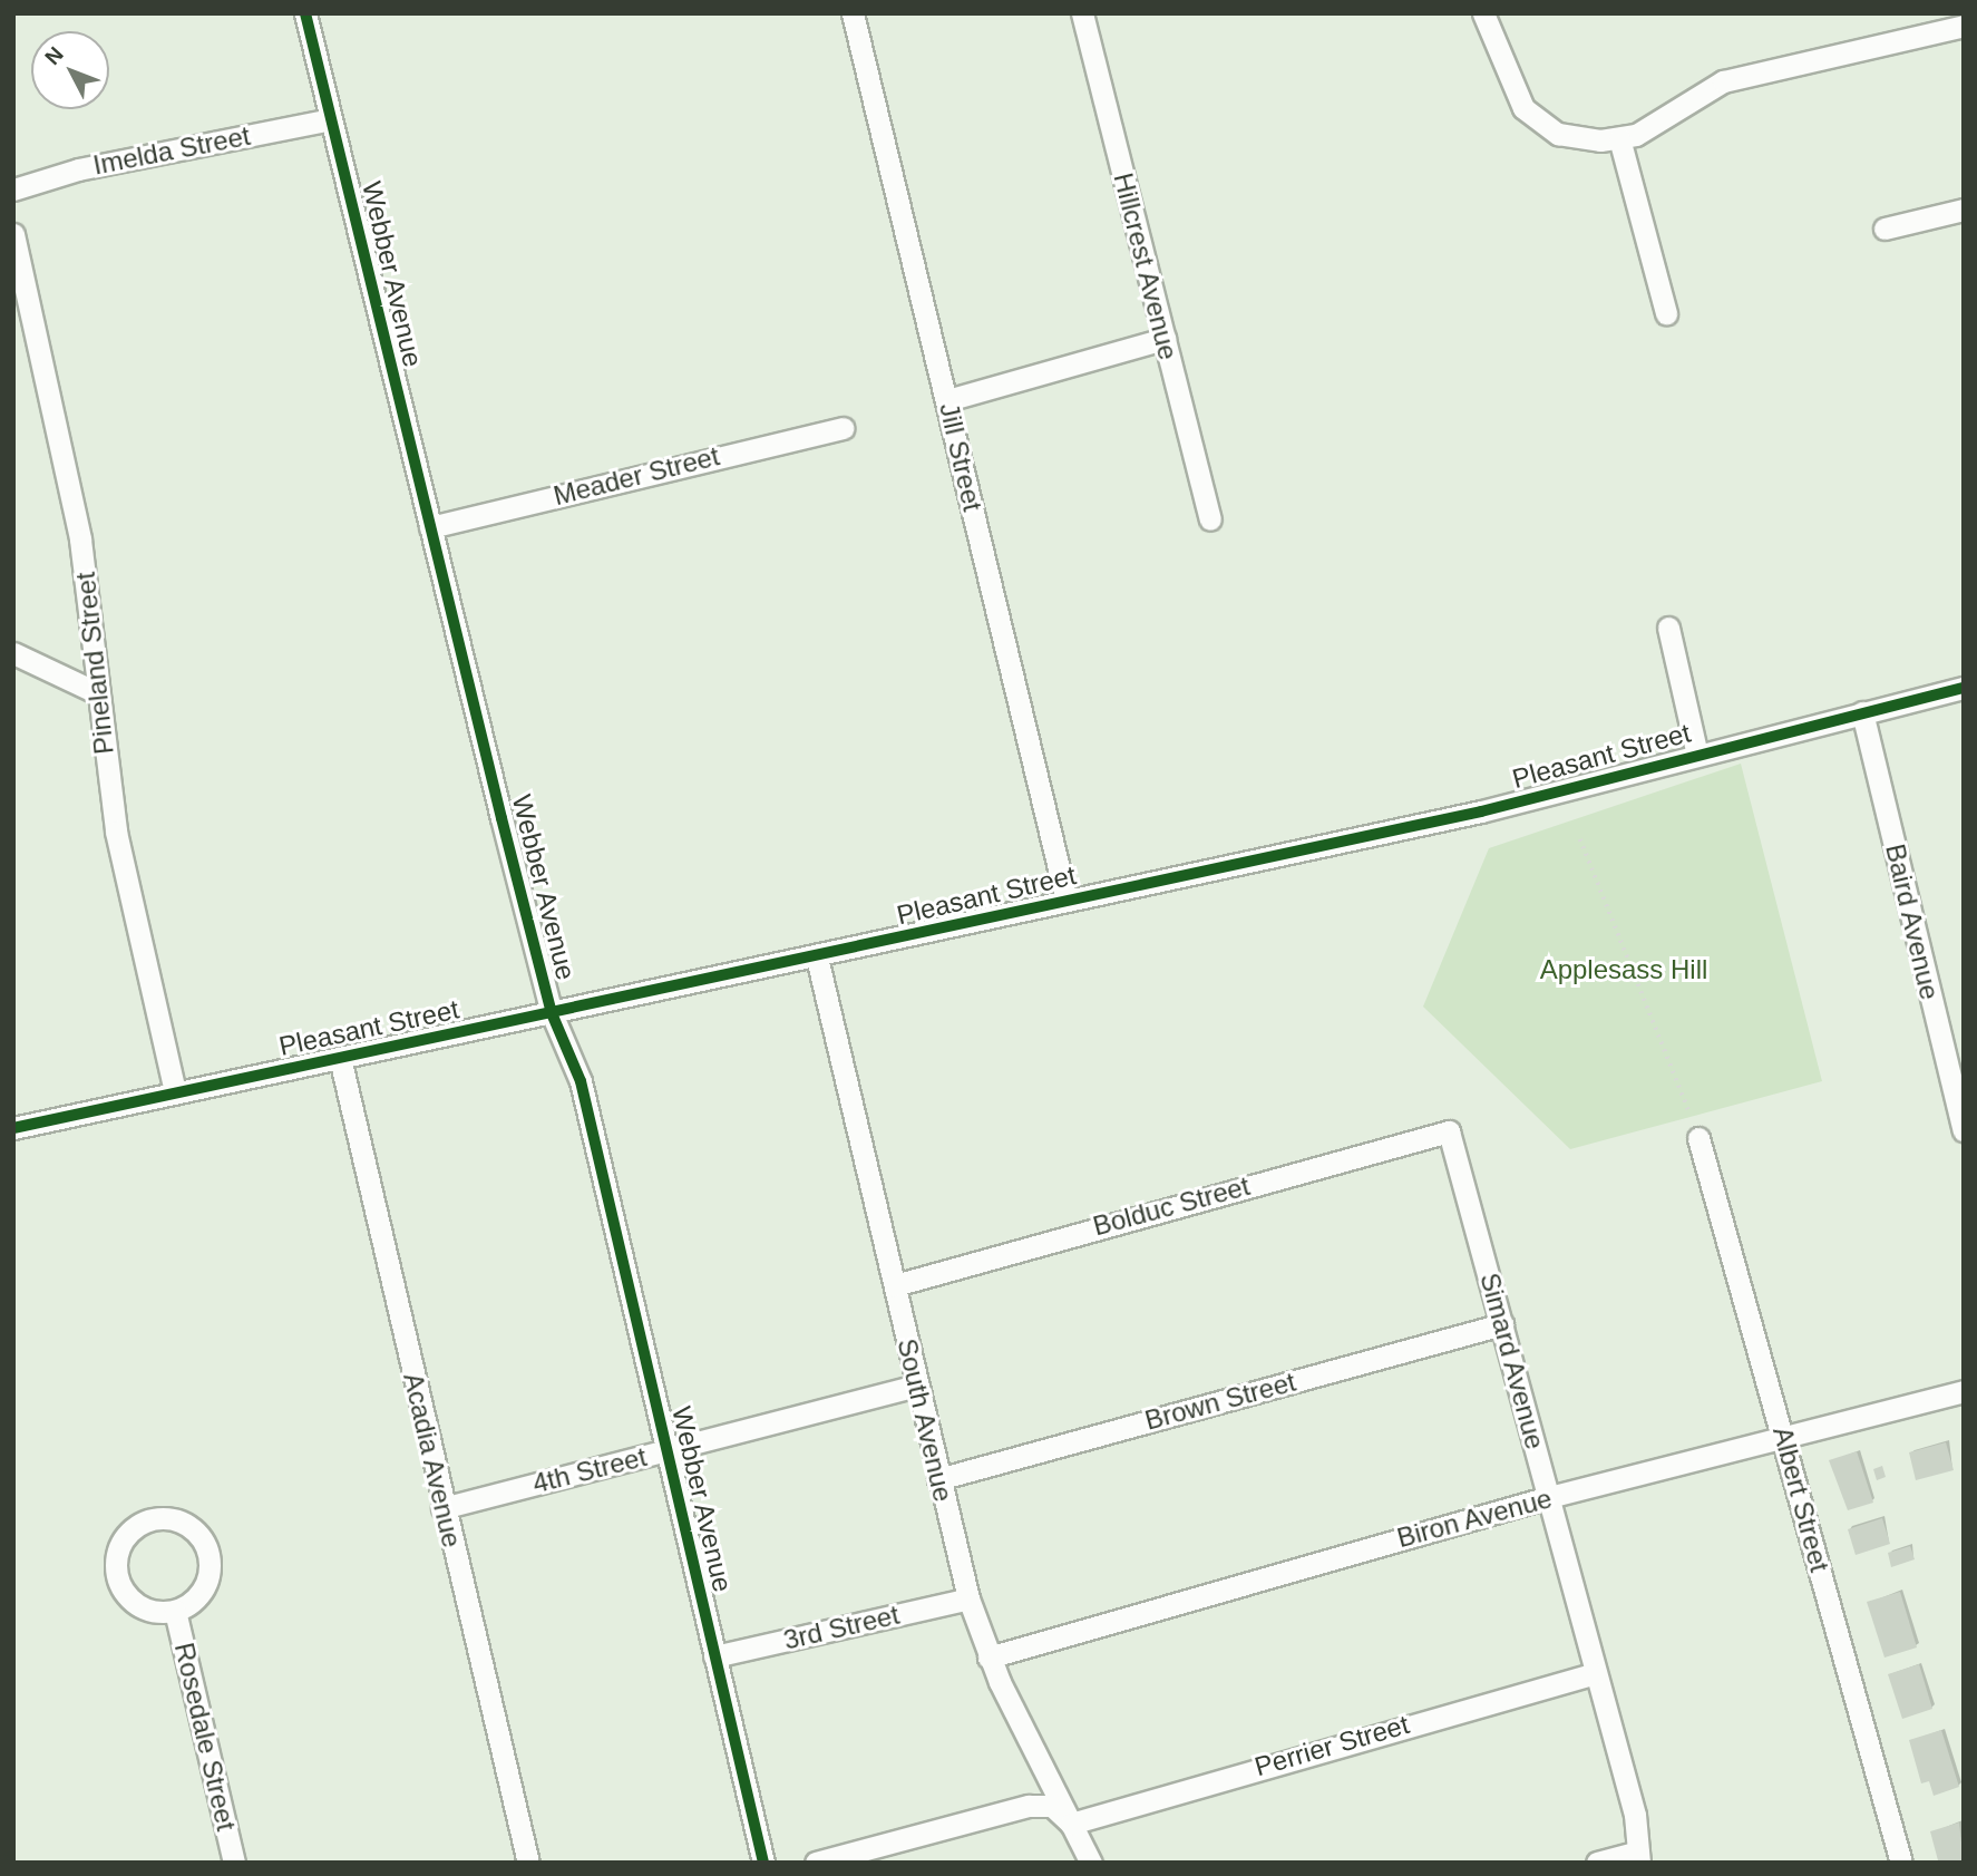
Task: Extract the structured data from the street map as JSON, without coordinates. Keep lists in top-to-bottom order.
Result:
{
  "streets": {
    "street": [
      "Imelda Street",
      "Hillcrest Avenue",
      "Webber Avenue",
      "Jill Street",
      "Meader Street",
      "Pineland Street",
      "Pleasant Street",
      "Baird Avenue",
      "Bolduc Street",
      "Simard Avenue",
      "Brown Street",
      "South Avenue",
      "Acadia Avenue",
      "4th Street",
      "Albert Street",
      "Biron Avenue",
      "3rd Street",
      "Rosedale Street",
      "Perrier Street"
    ]
  },
  "crossings": [
    ["Imelda Street", "Webber Avenue"],
    ["Webber Avenue", "Meader Street"],
    ["Webber Avenue", "Pleasant Street"],
    ["Webber Avenue", "4th Street"],
    ["Webber Avenue", "3rd Street"],
    ["Jill Street", "Pleasant Street"],
    ["Pineland Street", "Pleasant Street"],
    ["Pleasant Street", "Baird Avenue"],
    ["Pleasant Street", "South Avenue"],
    ["Pleasant Street", "Acadia Avenue"],
    ["Bolduc Street", "Simard Avenue"],
    ["Bolduc Street", "South Avenue"],
    ["Simard Avenue", "Brown Street"],
    ["Simard Avenue", "Biron Avenue"],
    ["Simard Avenue", "Perrier Street"],
    ["Brown Street", "South Avenue"],
    ["South Avenue", "4th Street"],
    ["South Avenue", "Biron Avenue"],
    ["South Avenue", "3rd Street"],
    ["South Avenue", "Perrier Street"],
    ["Acadia Avenue", "4th Street"],
    ["Albert Street", "Biron Avenue"]
  ],
  "parks": ["Applesass Hill"],
  "north": "top left"
}
